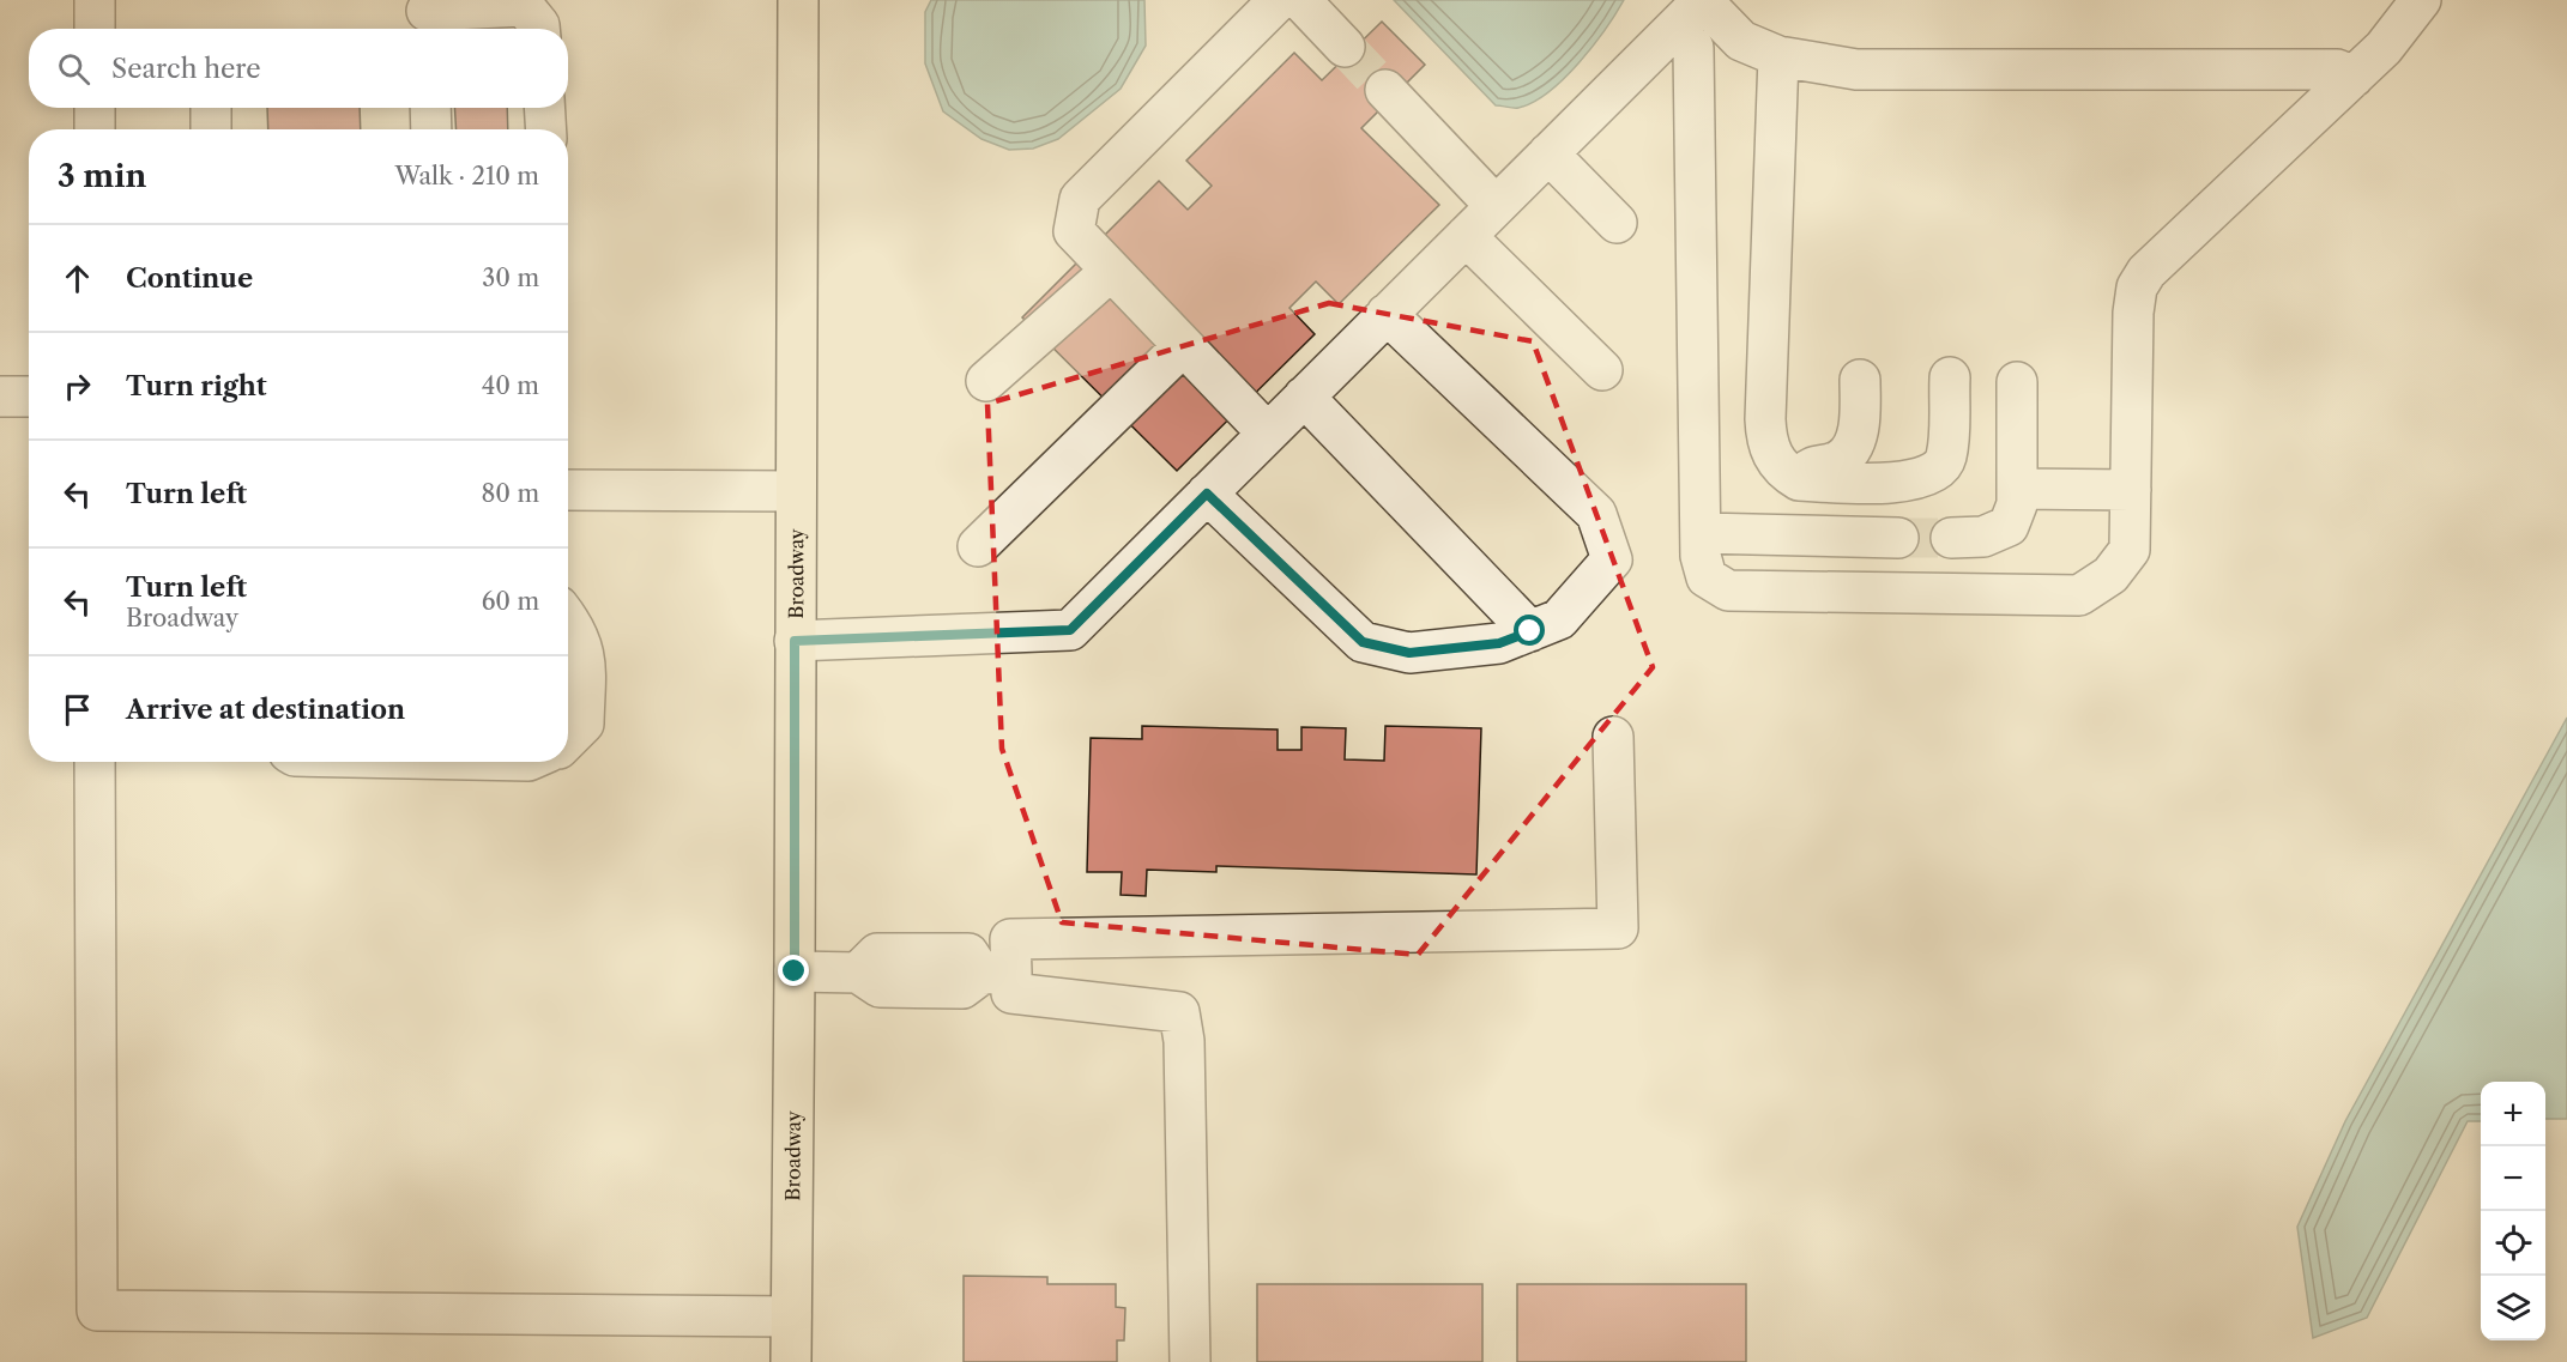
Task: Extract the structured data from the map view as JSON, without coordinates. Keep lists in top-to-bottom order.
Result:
{
  "streets": {
    "main road": ["Broadway"]
  },
  "page": {
    "search": "Search here",
    "heading": ["3 min", "Walk · 210 m"],
    "list": [
      ["Continue", "30 m"],
      ["Turn right", "40 m"],
      ["Turn left", "80 m"],
      ["Turn left", "Broadway", "60 m"],
      "Arrive at destination"
    ],
    "map_buttons": ["+", "−"]
  }
}
